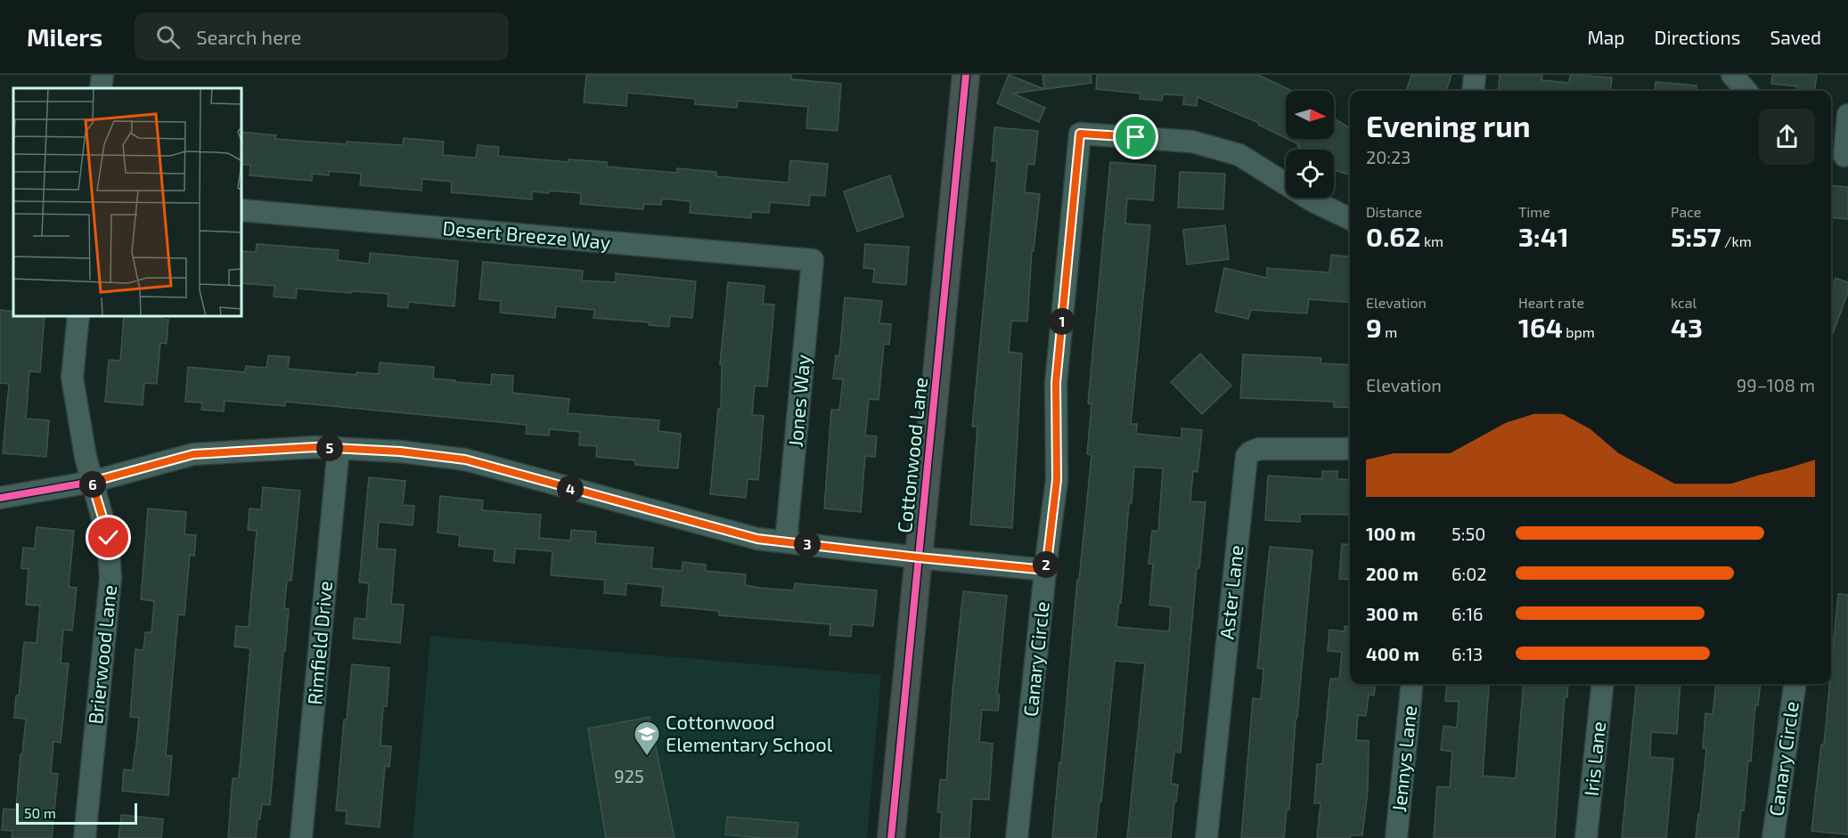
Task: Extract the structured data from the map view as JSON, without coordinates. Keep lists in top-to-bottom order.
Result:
{
  "streets": {
    "main road": ["Cottonwood Lane"],
    "street": [
      "Desert Breeze Way",
      "Jones Way",
      "Aster Lane",
      "Rimfield Drive",
      "Brierwood Lane",
      "Canary Circle",
      "Jennys Lane",
      "Iris Lane"
    ]
  },
  "crossings": [
    ["Desert Breeze Way", "Jones Way"]
  ],
  "places": {
    "school or university": ["Cottonwood Elementary School"]
  },
  "house_numbers": ["925"],
  "scale_bar": "50 m",
  "north": "right",
  "page": {
    "header": "Milers",
    "search": "Search here",
    "nav": ["Map", "Directions", "Saved"],
    "heading": ["Evening run", "20:23"],
    "stats": [
      ["Distance", "0.62 km"],
      ["Time", "3:41"],
      ["Pace", "5:57 /km"],
      ["Elevation", "9 m"],
      ["Heart rate", "164 bpm"],
      ["kcal", "43"]
    ],
    "pins": [
      "1",
      "5",
      "6",
      "4",
      "3",
      "2"
    ],
    "chart": ["Elevation", "99–108 m"],
    "list": [
      {
        "name": "100 m",
        "note": "5:50"
      },
      {
        "name": "200 m",
        "note": "6:02"
      },
      {
        "name": "300 m",
        "note": "6:16"
      },
      {
        "name": "400 m",
        "note": "6:13"
      }
    ],
    "scale": "50 m"
  }
}
